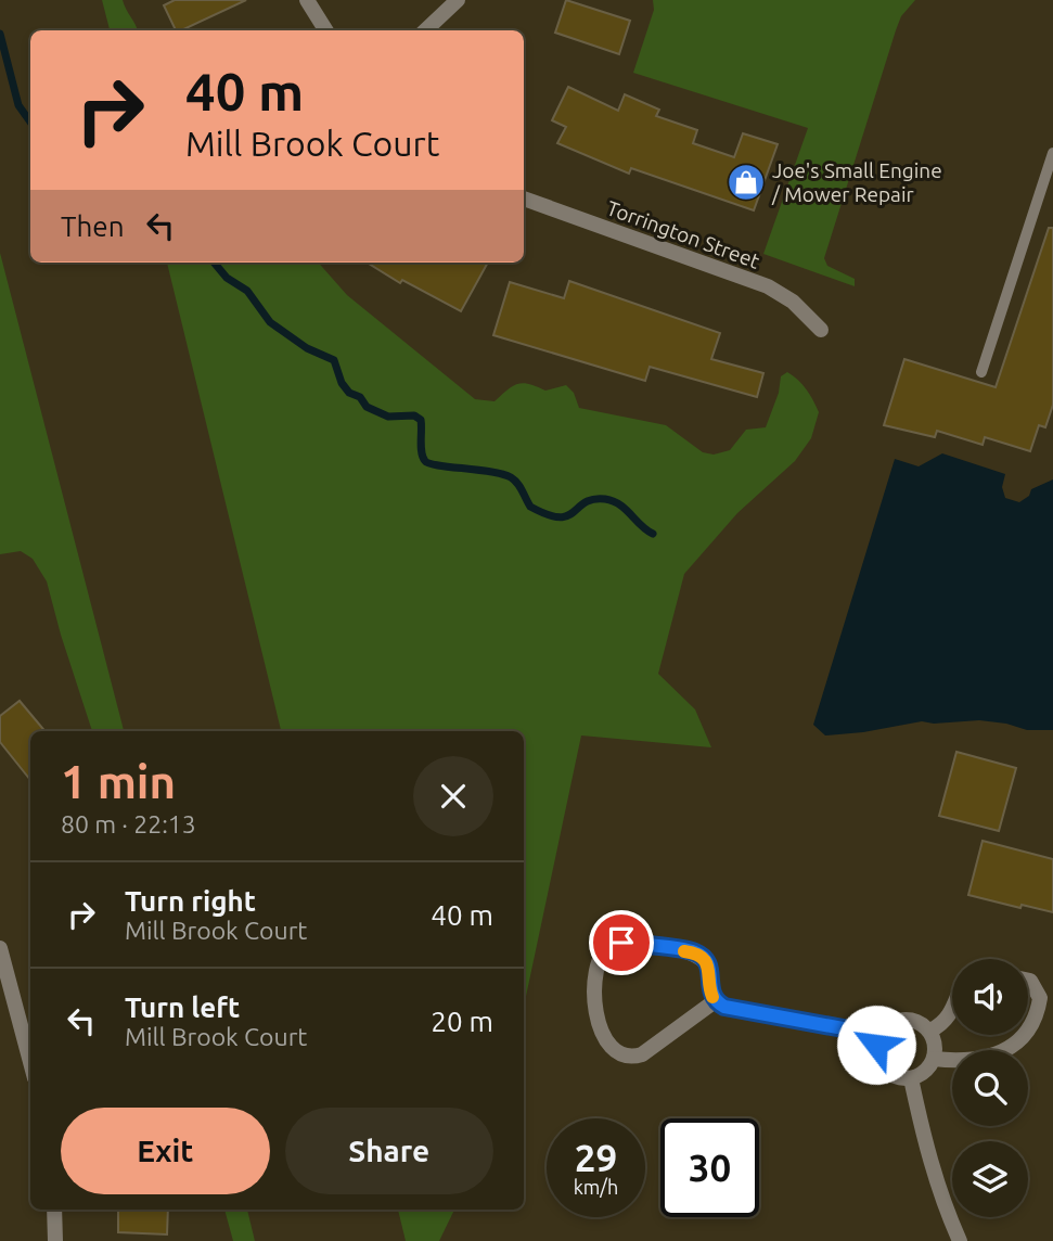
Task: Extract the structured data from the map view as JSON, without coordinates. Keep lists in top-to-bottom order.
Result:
{
  "streets": {
    "street": ["Torrington Street"]
  },
  "places": {
    "shop": ["Joe's Small Engine / Mower Repair"]
  },
  "page": {
    "turn": ["40 m", "Mill Brook Court"],
    "then": "Then",
    "heading": ["1 min", "80 m · 22:13"],
    "list": [
      {
        "name": "Turn right",
        "note": "Mill Brook Court",
        "value": "40 m"
      },
      {
        "name": "Turn left",
        "note": "Mill Brook Court",
        "value": "20 m"
      }
    ],
    "buttons": ["Exit", "Share"],
    "speed": "29 km/h",
    "limit": "30"
  }
}
